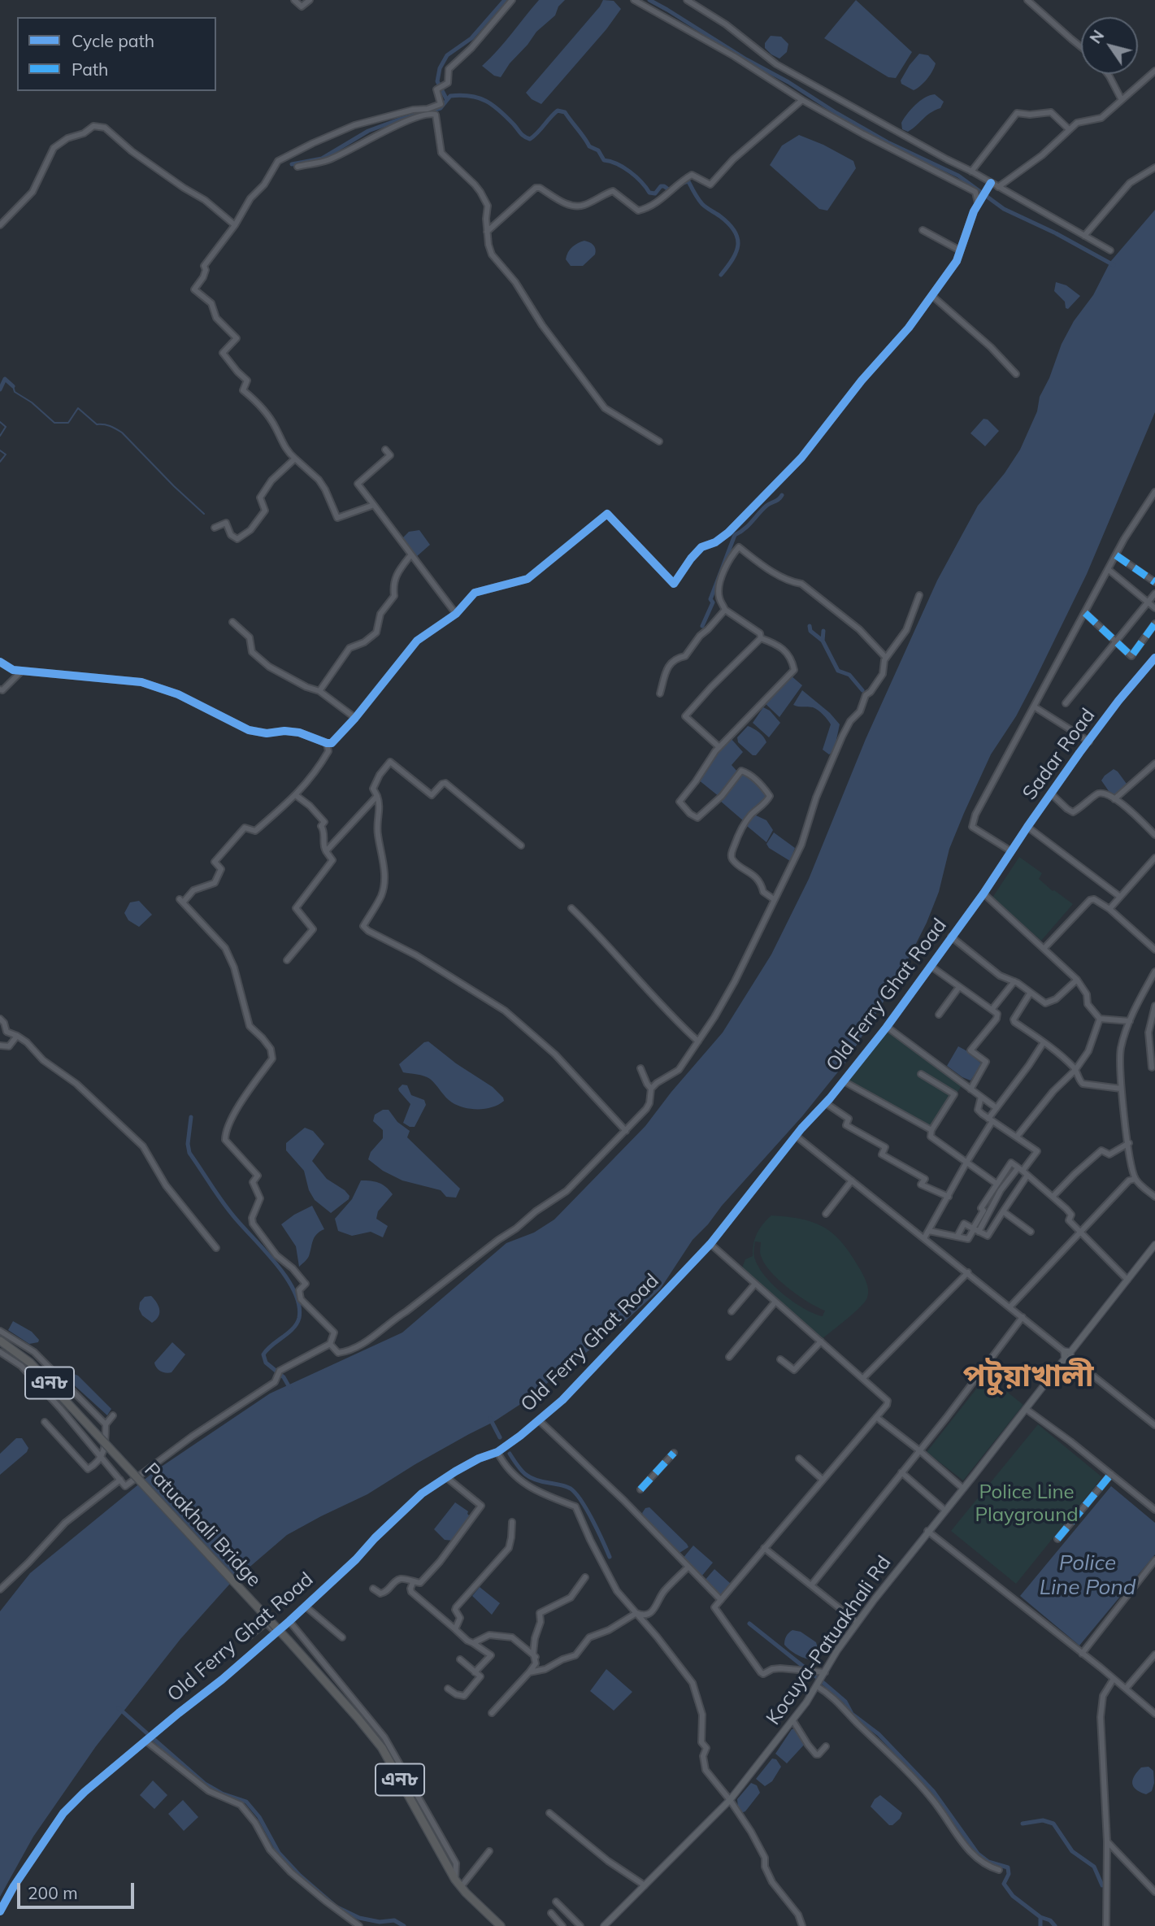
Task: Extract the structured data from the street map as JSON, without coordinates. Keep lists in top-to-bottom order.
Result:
{
  "streets": {
    "highway": ["এন৮", "Patuakhali Bridge"],
    "main road": ["Kocuya-Patuakhali Rd"],
    "street": ["Sadar Road", "Old Ferry Ghat Road"]
  },
  "crossings": [
    ["Sadar Road", "Old Ferry Ghat Road"],
    ["এন৮", "Patuakhali Bridge"]
  ],
  "districts": ["পটুয়াখালী"],
  "water": ["Police Line Pond"],
  "parks": ["Police Line Playground"],
  "legend": ["Cycle path", "Path"],
  "scale_bar": "200 m",
  "north": "top left"
}
